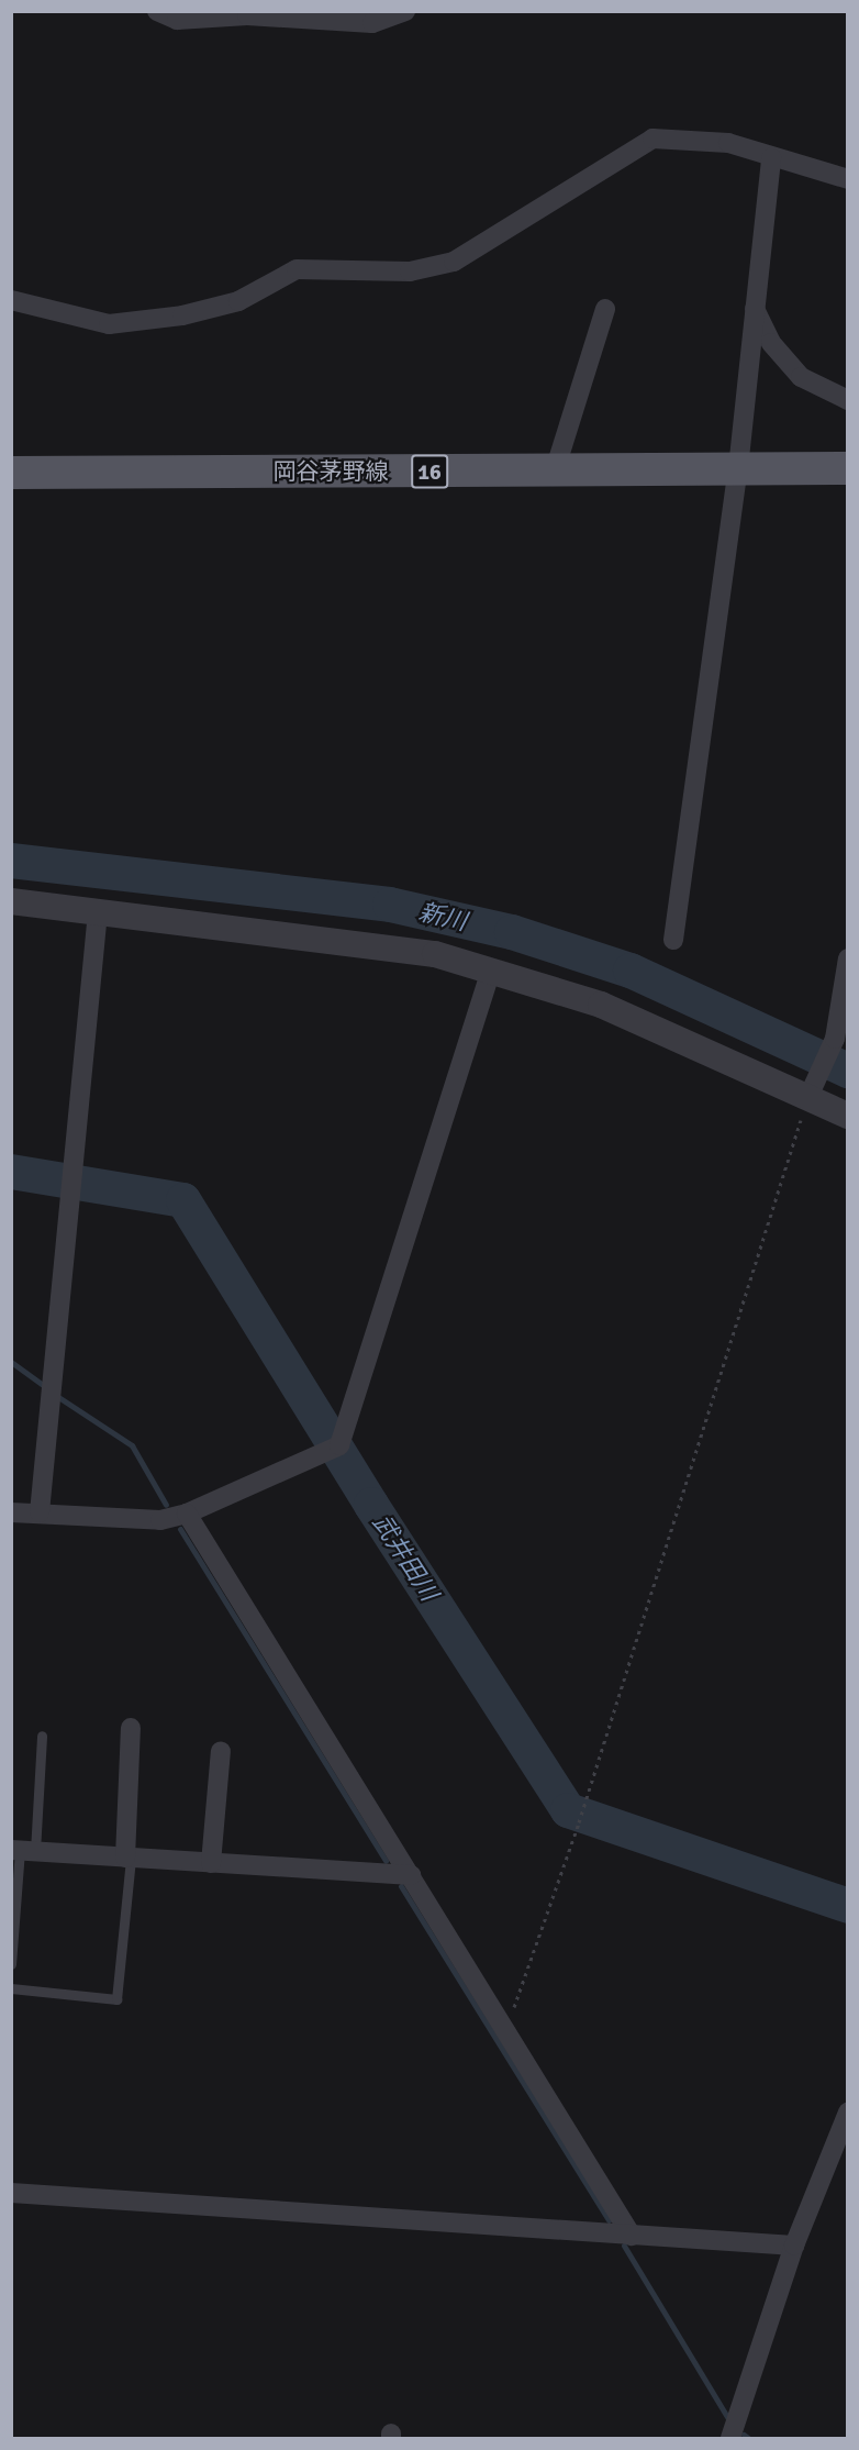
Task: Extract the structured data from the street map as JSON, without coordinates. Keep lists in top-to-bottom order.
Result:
{
  "streets": {
    "main road": ["岡谷茅野線", "16"]
  },
  "water": ["新川", "武井田川"]
}
